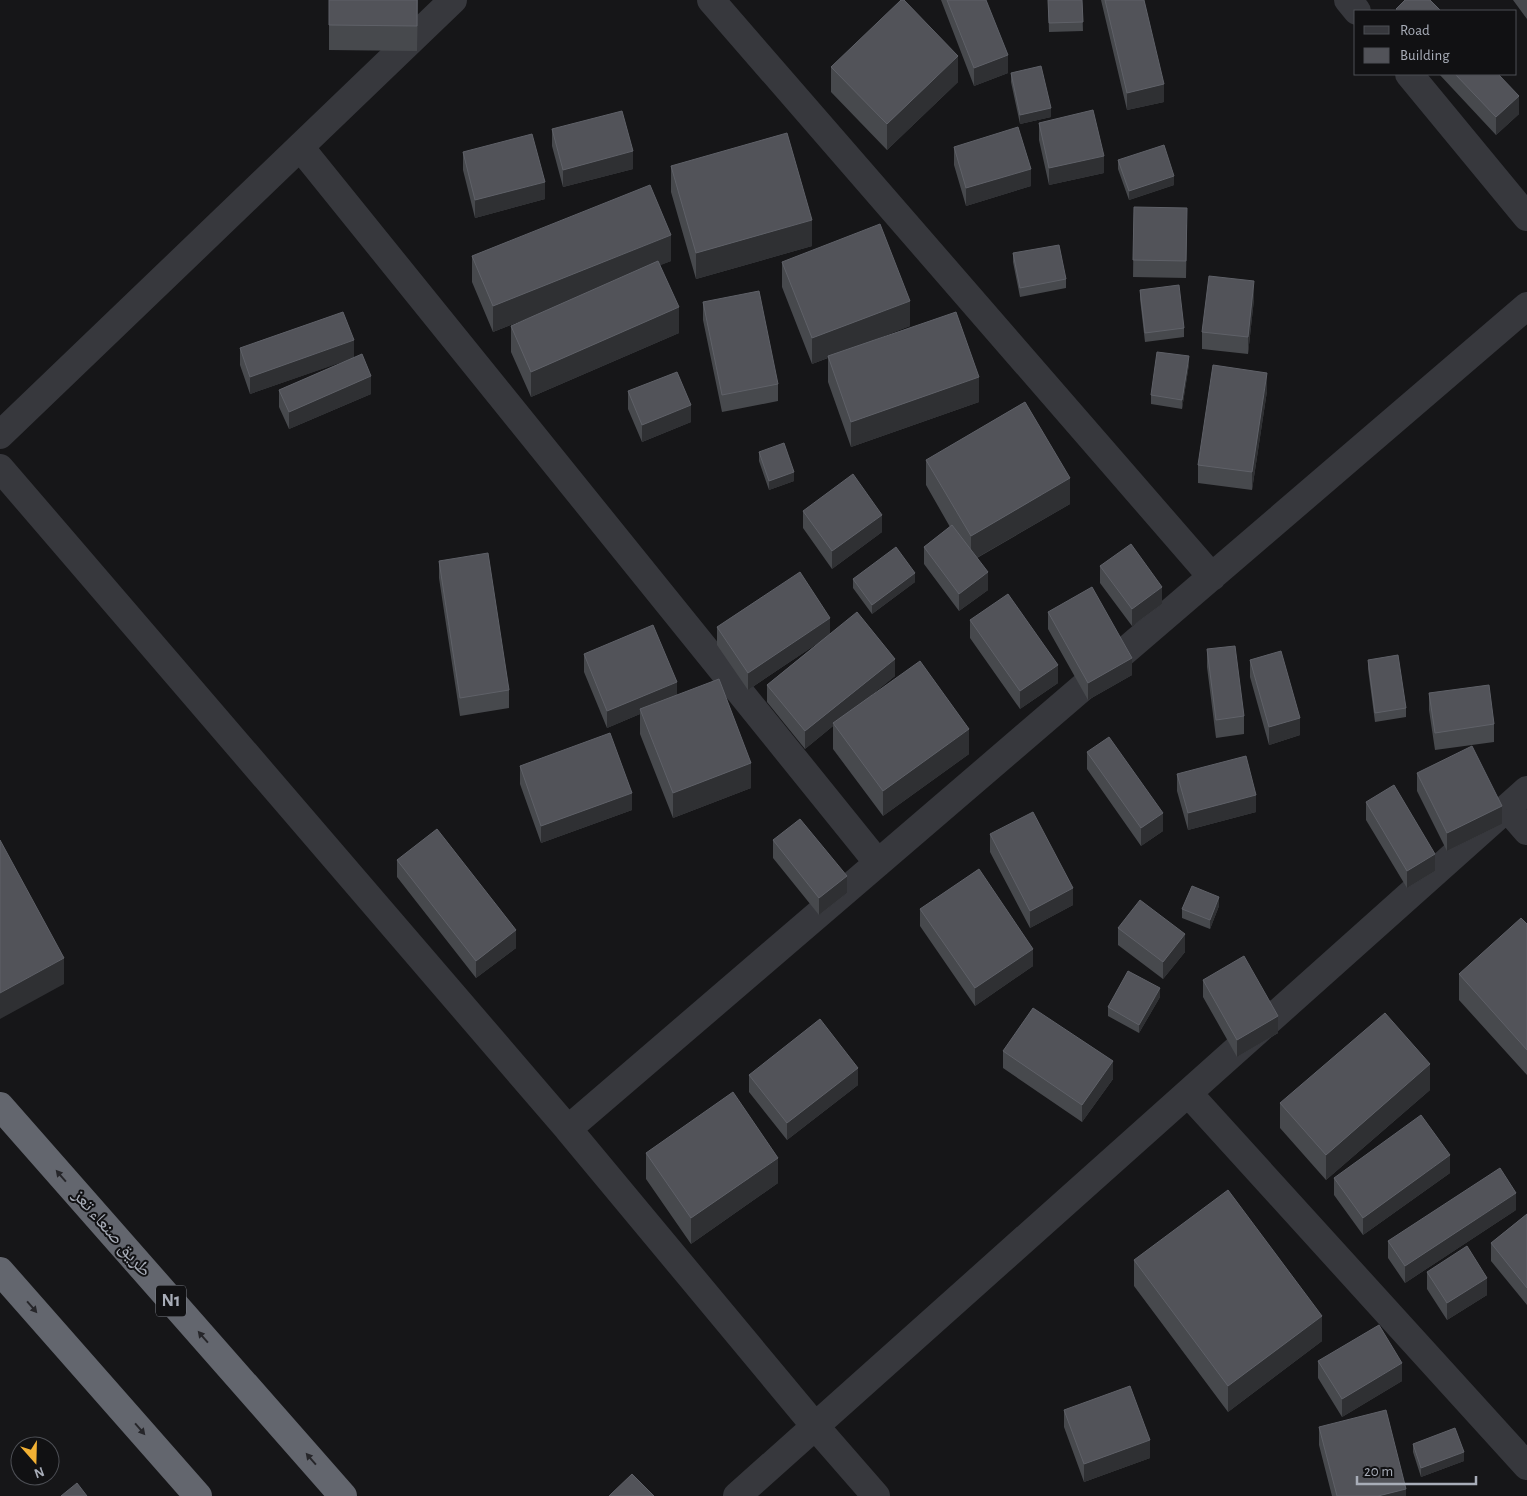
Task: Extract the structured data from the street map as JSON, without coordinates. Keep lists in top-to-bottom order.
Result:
{
  "streets": {
    "highway": ["طريق صنعاء تعز", "N1"]
  },
  "legend": ["Road", "Building"],
  "scale_bar": "20 m",
  "north": "bottom"
}
